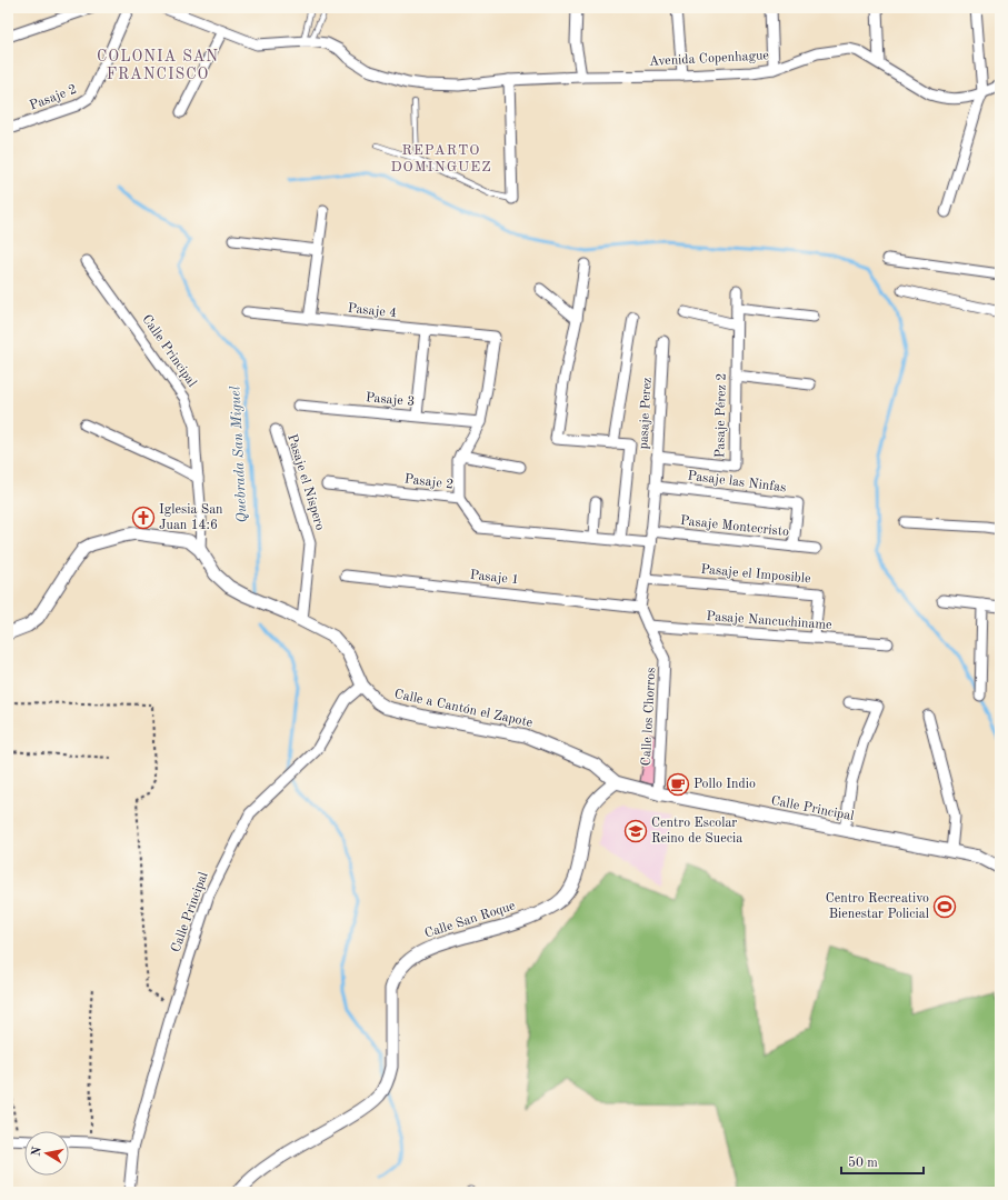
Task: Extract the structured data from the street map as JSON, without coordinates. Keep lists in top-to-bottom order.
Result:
{
  "streets": {
    "street": [
      "Avenida Copenhague",
      "Pasaje 2",
      "Pasaje 4",
      "Calle Principal",
      "Pasaje 3",
      "pasaje Perez",
      "Pasaje Pérez 2",
      "Pasaje el Níspero",
      "Pasaje las Ninfas",
      "Pasaje Montecristo",
      "Pasaje el Imposible",
      "Pasaje 1",
      "Pasaje Nancuchiname",
      "Calle a Cantón el Zapote",
      "Calle los Chorros",
      "Calle San Roque"
    ]
  },
  "crossings": [
    ["Pasaje 4", "Pasaje 3"],
    ["Calle Principal", "Calle a Cantón el Zapote"],
    ["Calle Principal", "Calle los Chorros"],
    ["Calle Principal", "Calle San Roque"],
    ["pasaje Perez", "Pasaje Pérez 2"],
    ["pasaje Perez", "Pasaje las Ninfas"],
    ["Pasaje el Níspero", "Calle a Cantón el Zapote"],
    ["Pasaje las Ninfas", "Pasaje Montecristo"],
    ["Pasaje el Imposible", "Pasaje Nancuchiname"],
    ["Pasaje 1", "Calle los Chorros"],
    ["Pasaje Nancuchiname", "Calle los Chorros"],
    ["Calle a Cantón el Zapote", "Calle San Roque"]
  ],
  "districts": ["COLONIA SAN FRANCISCO", "REPARTO DOMINGUEZ"],
  "water": ["Quebrada San Miguel"],
  "places": {
    "church": ["Iglesia San Juan 14:6"],
    "cafe": ["Pollo Indio"],
    "school or university": ["Centro Escolar Reino de Suecia"],
    "sports": ["Centro Recreativo Bienestar Policial"]
  },
  "scale_bar": "50 m",
  "north": "left"
}
